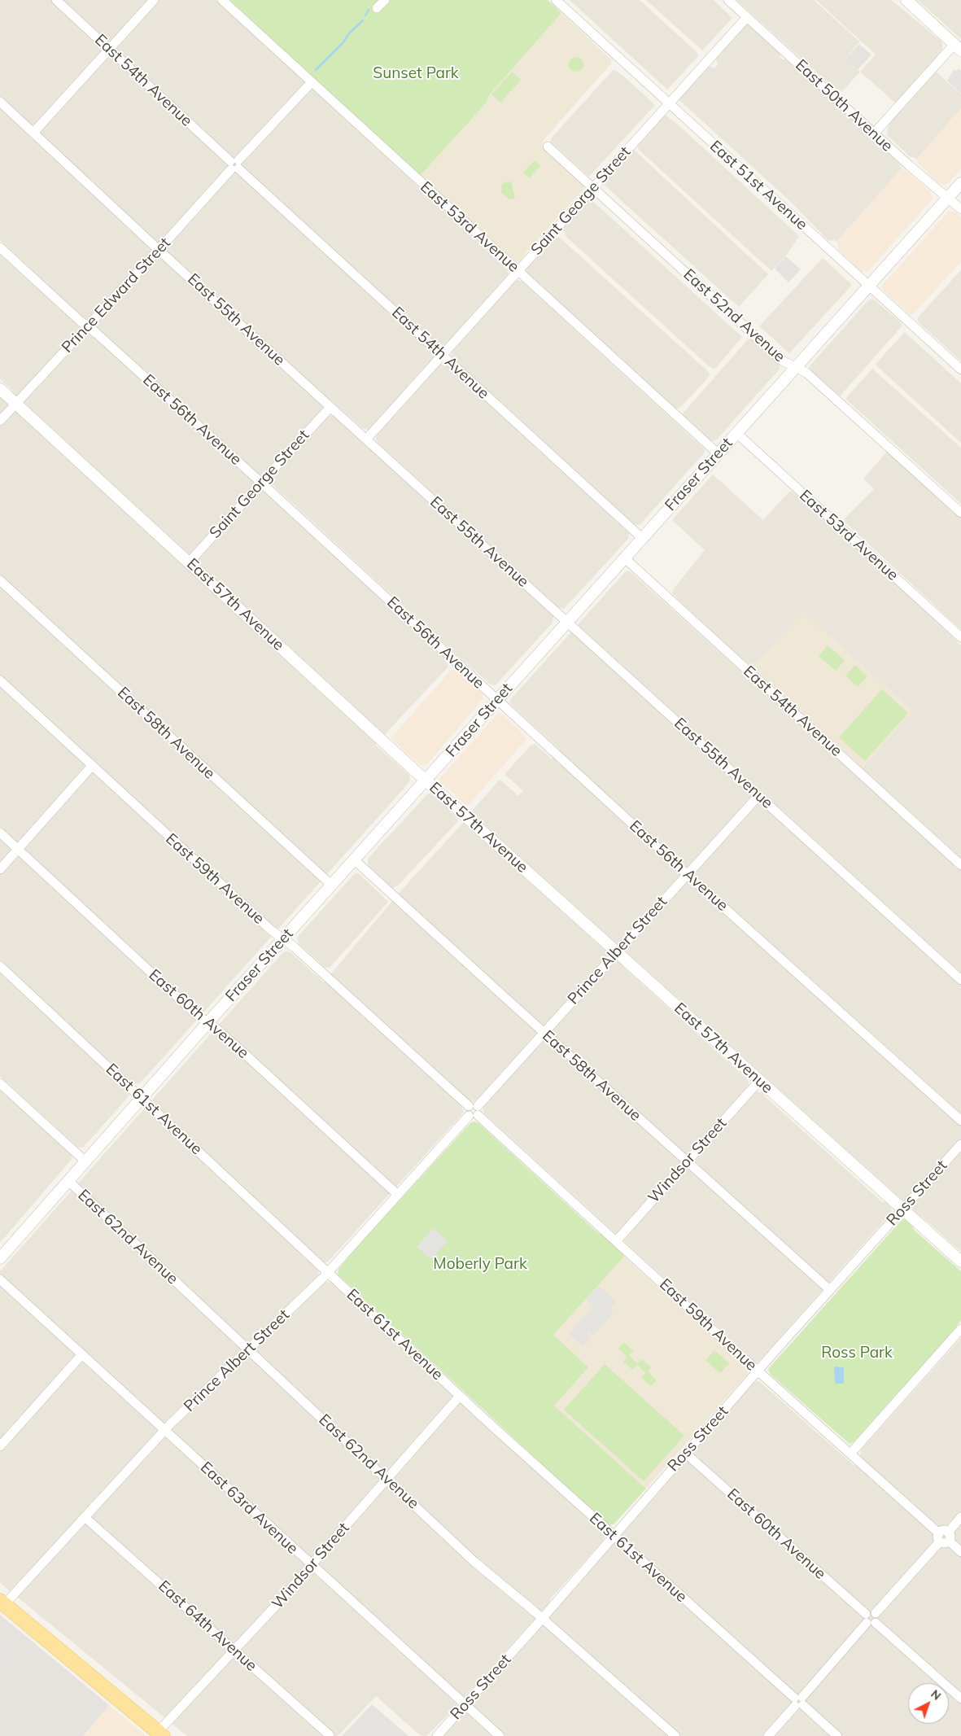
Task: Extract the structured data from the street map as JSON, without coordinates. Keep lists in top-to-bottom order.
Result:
{
  "streets": {
    "street": [
      "East 54th Avenue",
      "East 50th Avenue",
      "East 51st Avenue",
      "Saint George Street",
      "East 53rd Avenue",
      "Prince Edward Street",
      "East 52nd Avenue",
      "East 55th Avenue",
      "East 56th Avenue",
      "Fraser Street",
      "East 57th Avenue",
      "East 58th Avenue",
      "East 59th Avenue",
      "Prince Albert Street",
      "East 60th Avenue",
      "East 61st Avenue",
      "Windsor Street",
      "Ross Street",
      "East 62nd Avenue",
      "East 63rd Avenue",
      "East 64th Avenue"
    ]
  },
  "crossings": [
    ["East 54th Avenue", "Saint George Street"],
    ["East 54th Avenue", "Prince Edward Street"],
    ["East 54th Avenue", "Fraser Street"],
    ["East 50th Avenue", "Saint George Street"],
    ["East 50th Avenue", "Fraser Street"],
    ["East 51st Avenue", "Saint George Street"],
    ["East 51st Avenue", "Fraser Street"],
    ["Saint George Street", "East 53rd Avenue"],
    ["Saint George Street", "East 52nd Avenue"],
    ["Saint George Street", "East 55th Avenue"],
    ["Saint George Street", "East 56th Avenue"],
    ["Saint George Street", "East 57th Avenue"],
    ["East 53rd Avenue", "Prince Edward Street"],
    ["East 53rd Avenue", "Fraser Street"],
    ["Prince Edward Street", "East 55th Avenue"],
    ["Prince Edward Street", "East 56th Avenue"],
    ["Prince Edward Street", "East 57th Avenue"],
    ["East 52nd Avenue", "Fraser Street"],
    ["East 55th Avenue", "Fraser Street"],
    ["East 55th Avenue", "Prince Albert Street"],
    ["East 56th Avenue", "Fraser Street"],
    ["East 56th Avenue", "Prince Albert Street"],
    ["Fraser Street", "East 57th Avenue"],
    ["Fraser Street", "East 58th Avenue"],
    ["Fraser Street", "East 59th Avenue"],
    ["Fraser Street", "East 60th Avenue"],
    ["Fraser Street", "East 61st Avenue"],
    ["Fraser Street", "East 62nd Avenue"],
    ["East 57th Avenue", "Prince Albert Street"],
    ["East 57th Avenue", "Windsor Street"],
    ["East 57th Avenue", "Ross Street"],
    ["East 58th Avenue", "Prince Albert Street"],
    ["East 58th Avenue", "Windsor Street"],
    ["East 58th Avenue", "Ross Street"],
    ["East 59th Avenue", "Prince Albert Street"],
    ["East 59th Avenue", "Windsor Street"],
    ["East 59th Avenue", "Ross Street"],
    ["Prince Albert Street", "East 60th Avenue"],
    ["Prince Albert Street", "East 61st Avenue"],
    ["Prince Albert Street", "East 62nd Avenue"],
    ["Prince Albert Street", "East 63rd Avenue"],
    ["Prince Albert Street", "East 64th Avenue"],
    ["East 60th Avenue", "Ross Street"],
    ["East 61st Avenue", "Windsor Street"],
    ["East 61st Avenue", "Ross Street"],
    ["Windsor Street", "East 62nd Avenue"],
    ["Windsor Street", "East 63rd Avenue"],
    ["Windsor Street", "East 64th Avenue"],
    ["Ross Street", "East 62nd Avenue"],
    ["Ross Street", "East 63rd Avenue"]
  ],
  "parks": ["Sunset Park", "Moberly Park", "Ross Park"],
  "north": "top right"
}
